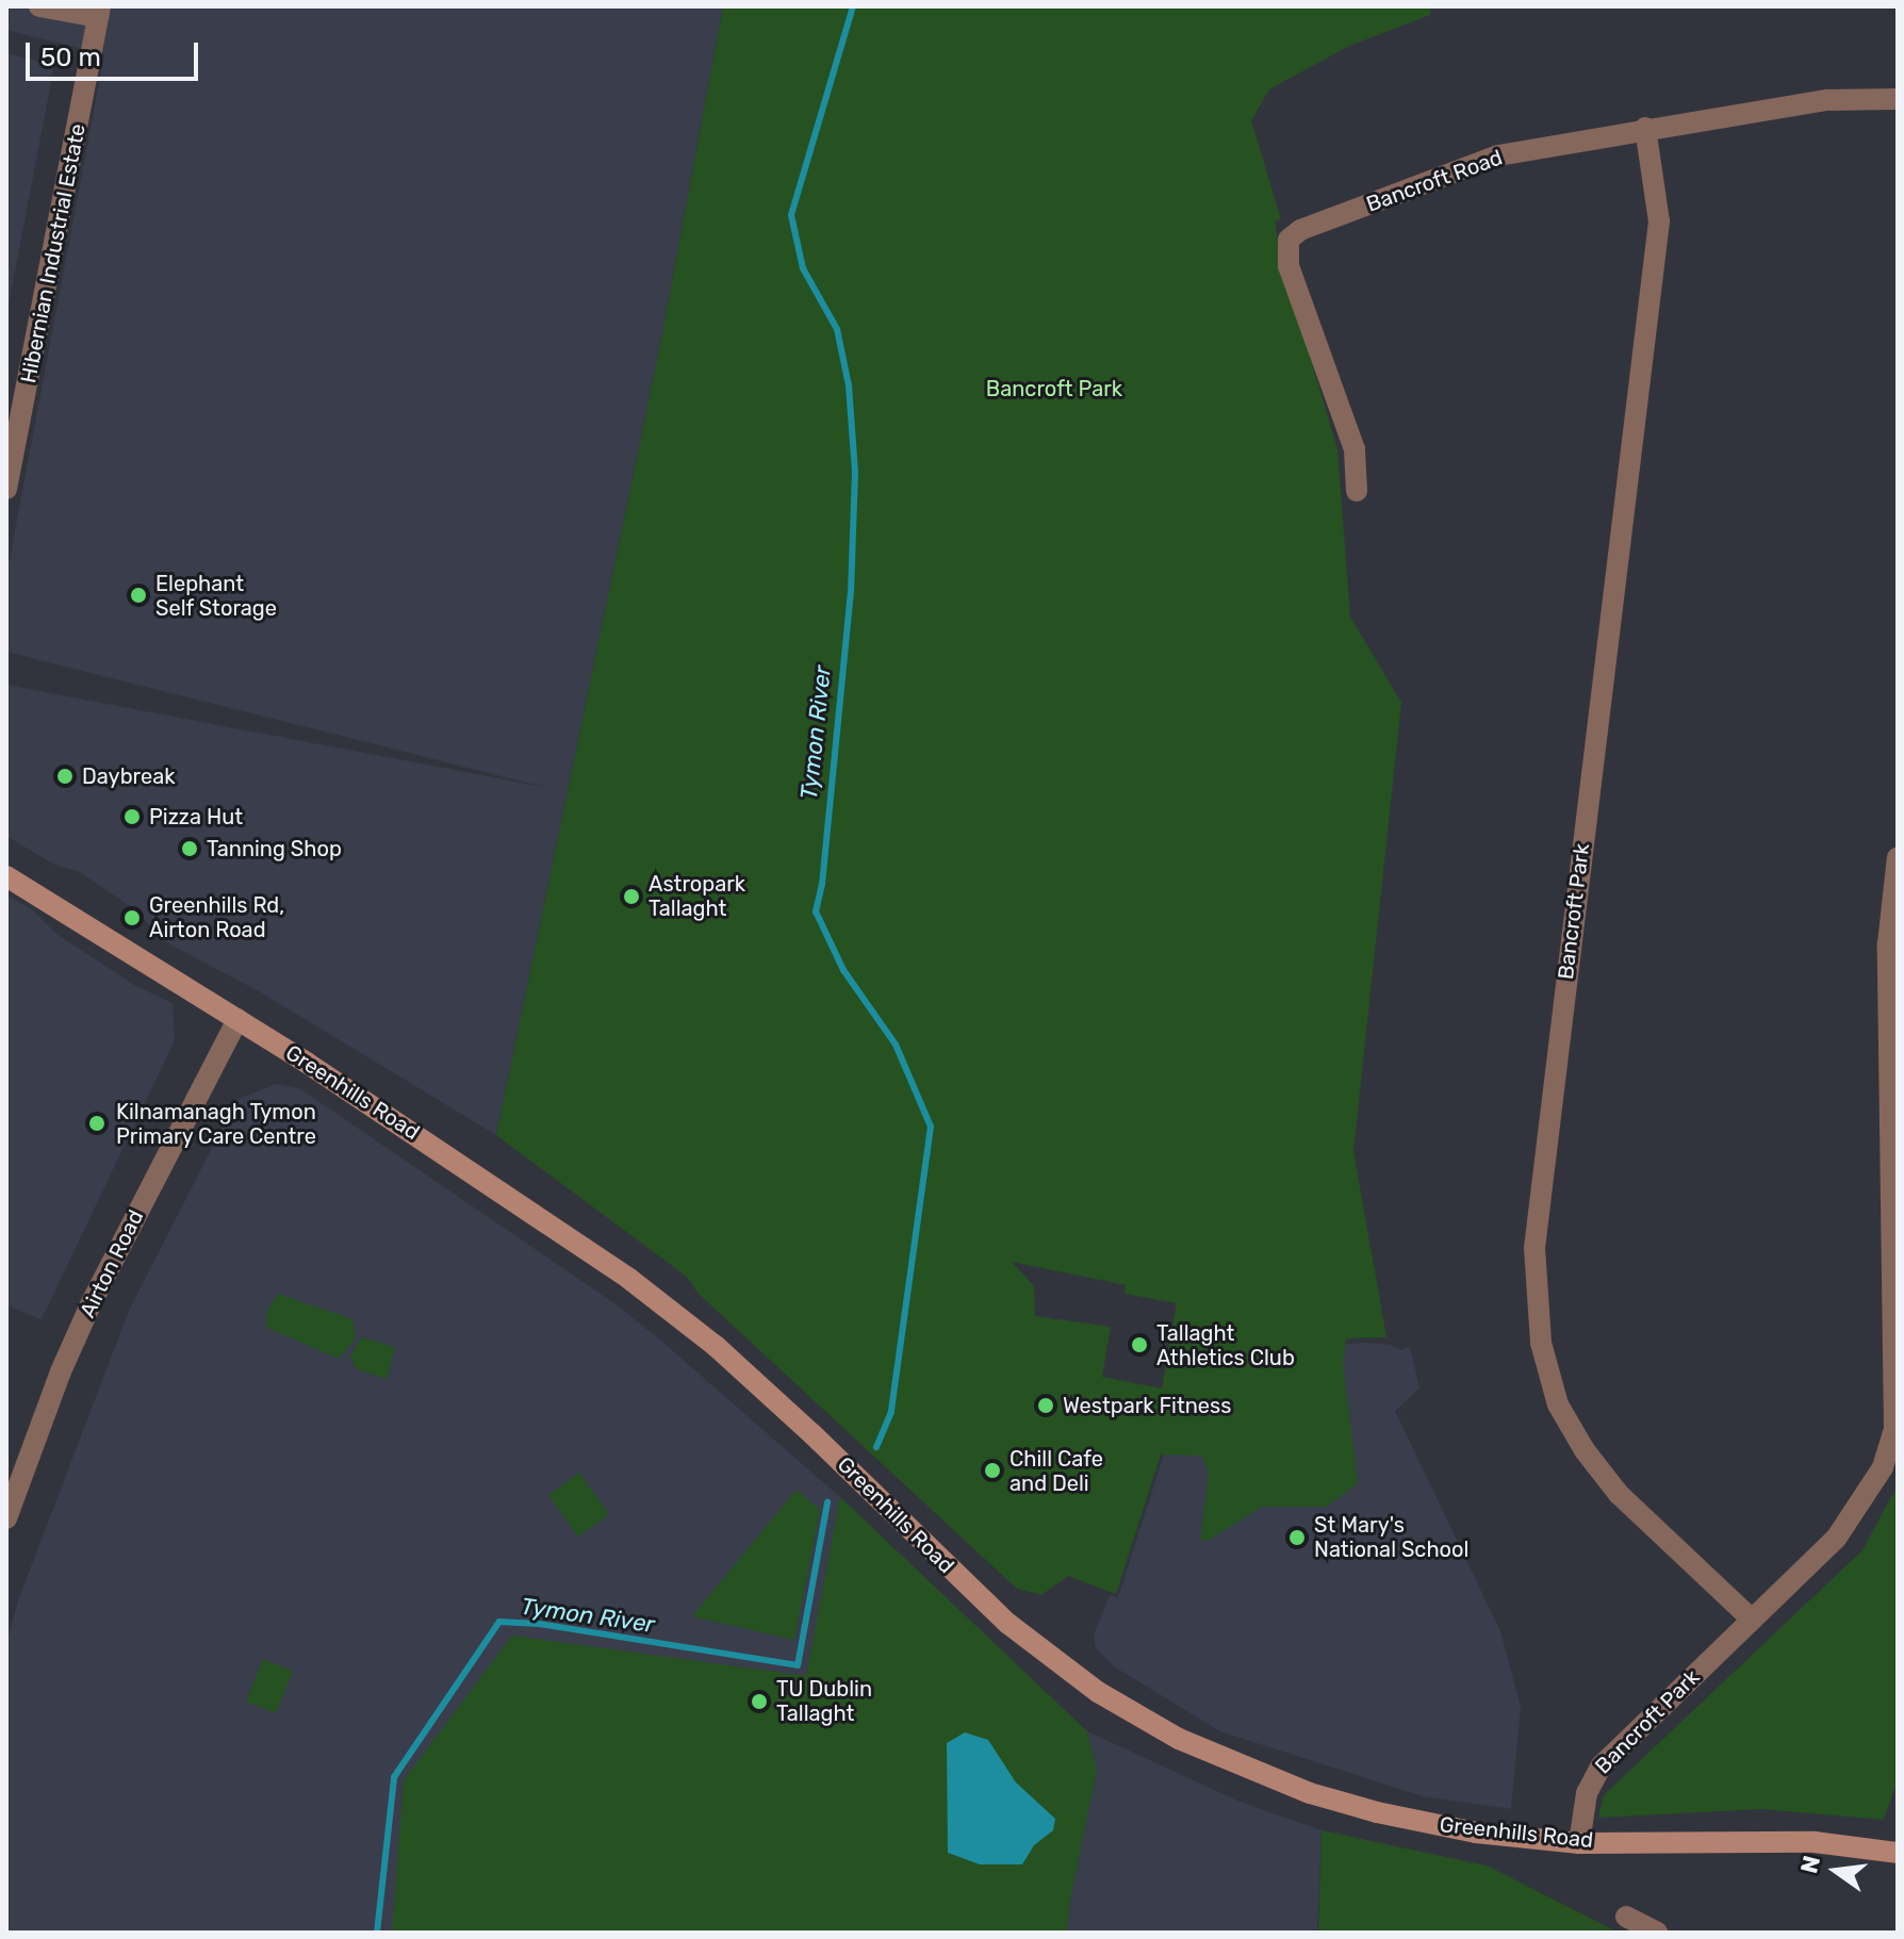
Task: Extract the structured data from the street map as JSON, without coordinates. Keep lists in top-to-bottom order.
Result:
{
  "streets": {
    "main road": ["Greenhills Road"],
    "street": [
      "Bancroft Road",
      "Hibernian Industrial Estate",
      "Bancroft Park",
      "Airton Road"
    ]
  },
  "crossings": [
    ["Bancroft Road", "Bancroft Park"],
    ["Bancroft Park", "Greenhills Road"],
    ["Greenhills Road", "Airton Road"]
  ],
  "water": ["Tymon River"],
  "parks": ["Bancroft Park"],
  "places": [
    "Elephant Self Storage",
    "Daybreak",
    "Pizza Hut",
    "Tanning Shop",
    "Astropark Tallaght",
    "Greenhills Rd, Airton Road",
    "Kilnamanagh Tymon Primary Care Centre",
    "Tallaght Athletics Club",
    "Westpark Fitness",
    "Chill Cafe and Deli",
    "St Mary's National School",
    "TU Dublin Tallaght"
  ],
  "scale_bar": "50 m",
  "north": "left"
}
